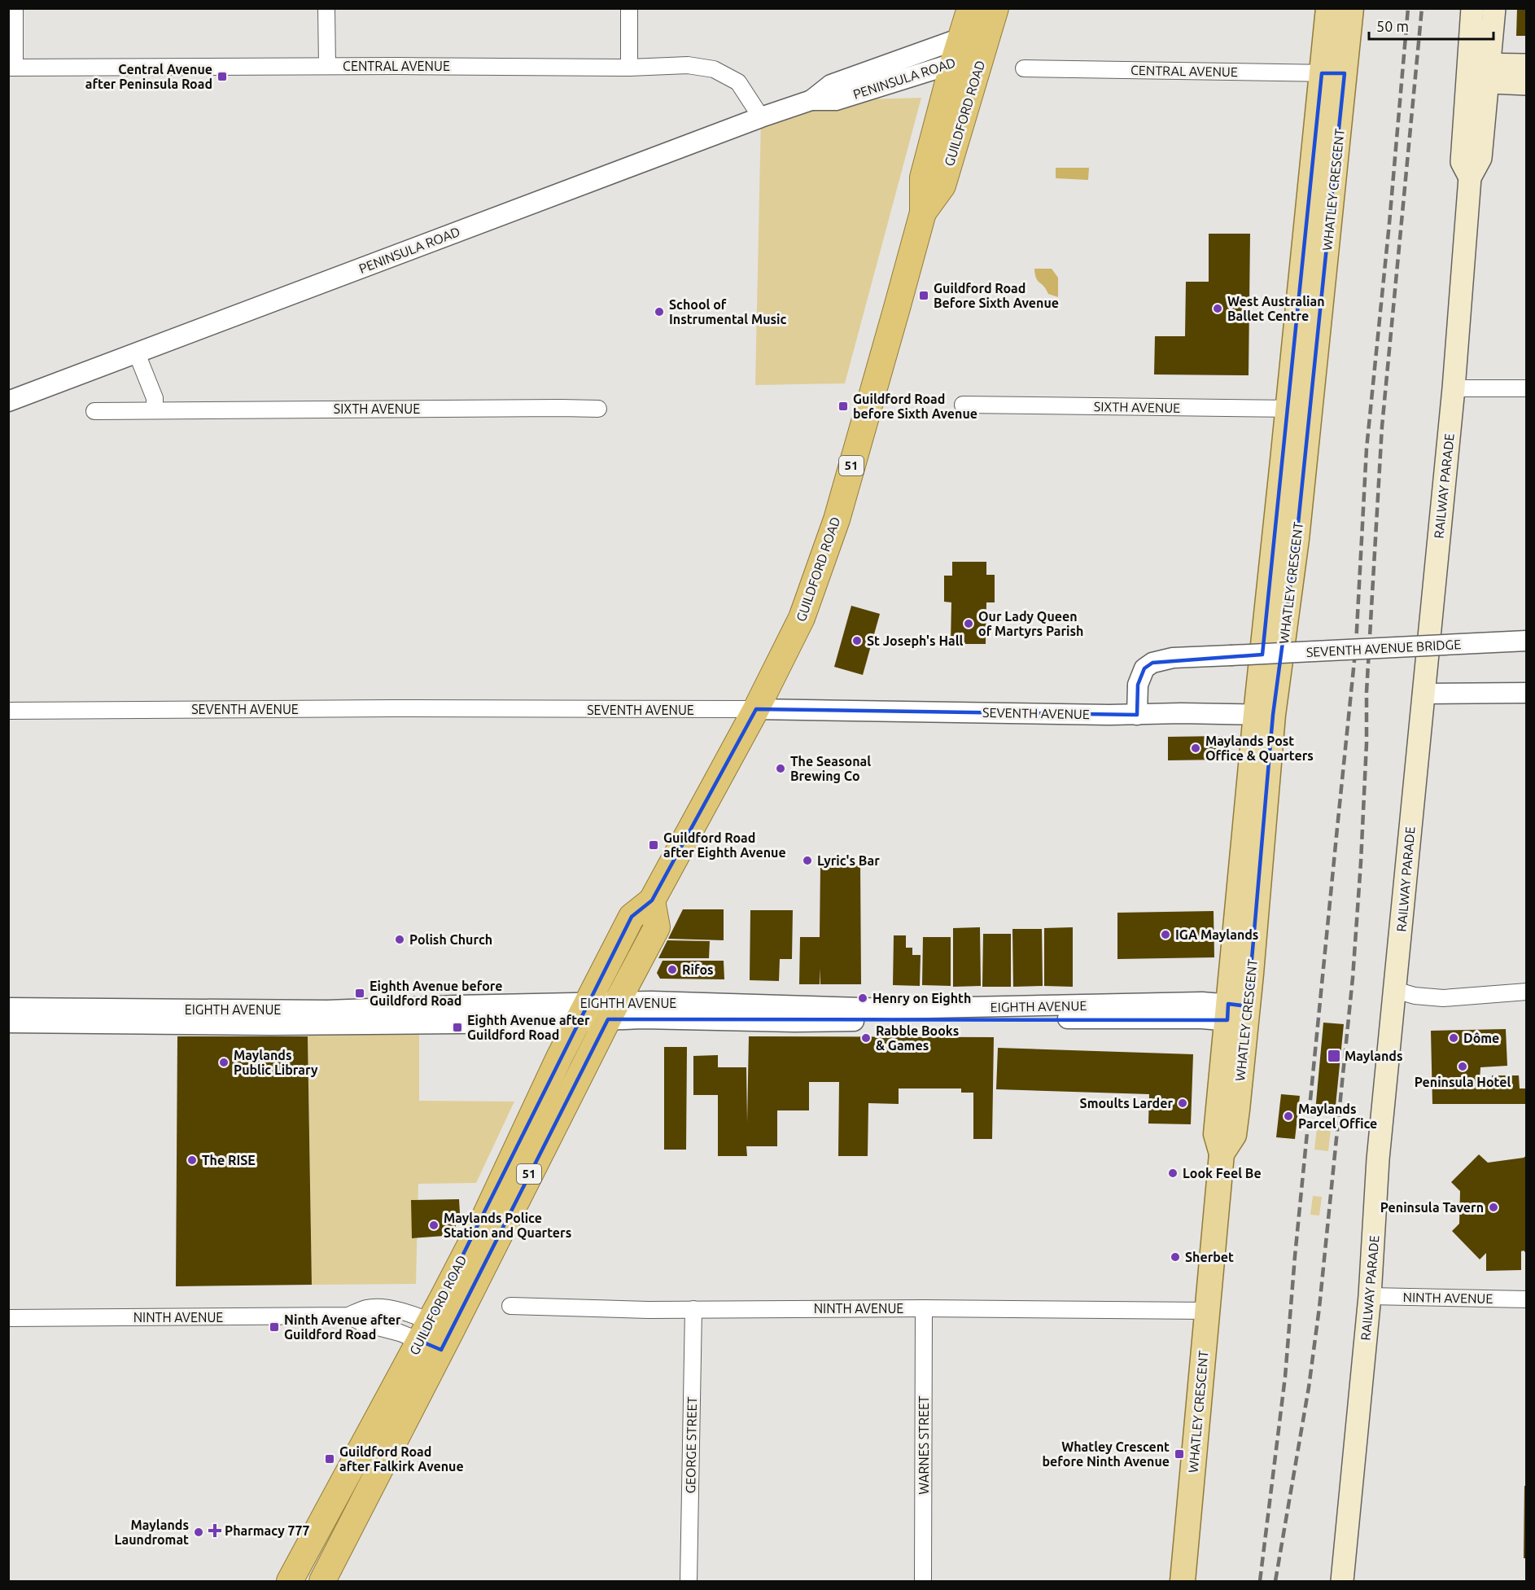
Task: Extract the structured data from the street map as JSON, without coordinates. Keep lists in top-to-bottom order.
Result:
{
  "streets": {
    "highway": ["GUILDFORD ROAD", "51"],
    "main road": ["WHATLEY CRESCENT", "RAILWAY PARADE"],
    "street": [
      "CENTRAL AVENUE",
      "PENINSULA ROAD",
      "SIXTH AVENUE",
      "SEVENTH AVENUE BRIDGE",
      "SEVENTH AVENUE",
      "EIGHTH AVENUE",
      "NINTH AVENUE",
      "GEORGE STREET",
      "WARNES STREET"
    ]
  },
  "crossings": [
    ["CENTRAL AVENUE", "PENINSULA ROAD"],
    ["CENTRAL AVENUE", "WHATLEY CRESCENT"],
    ["PENINSULA ROAD", "GUILDFORD ROAD"],
    ["GUILDFORD ROAD", "SEVENTH AVENUE"],
    ["GUILDFORD ROAD", "EIGHTH AVENUE"],
    ["GUILDFORD ROAD", "NINTH AVENUE"],
    ["WHATLEY CRESCENT", "SIXTH AVENUE"],
    ["WHATLEY CRESCENT", "SEVENTH AVENUE"],
    ["WHATLEY CRESCENT", "EIGHTH AVENUE"],
    ["WHATLEY CRESCENT", "NINTH AVENUE"],
    ["RAILWAY PARADE", "NINTH AVENUE"],
    ["SEVENTH AVENUE BRIDGE", "SEVENTH AVENUE"],
    ["NINTH AVENUE", "GEORGE STREET"],
    ["NINTH AVENUE", "WARNES STREET"]
  ],
  "places": {
    "transit": [
      "Central Avenue after Peninsula Road",
      "Guildford Road Before Sixth Avenue",
      "Guildford Road before Sixth Avenue",
      "Guildford Road after Eighth Avenue",
      "Eighth Avenue before Guildford Road",
      "Eighth Avenue after Guildford Road",
      "Maylands",
      "Ninth Avenue after Guildford Road",
      "Whatley Crescent before Ninth Avenue",
      "Guildford Road after Falkirk Avenue"
    ],
    "other": [
      "West Australian Ballet Centre",
      "School of Instrumental Music",
      "Our Lady Queen of Martyrs Parish",
      "St Joseph's Hall",
      "Maylands Post Office & Quarters",
      "The Seasonal Brewing Co",
      "Lyric's Bar",
      "IGA Maylands",
      "Polish Church",
      "Rifos",
      "Henry on Eighth",
      "Rabble Books & Games",
      "Dôme",
      "Maylands Public Library",
      "Peninsula Hotel",
      "Smoults Larder",
      "Maylands Parcel Office",
      "The RISE",
      "Look Feel Be",
      "Peninsula Tavern",
      "Maylands Police Station and Quarters",
      "Sherbet",
      "Maylands Laundromat"
    ],
    "health": ["Pharmacy 777"]
  },
  "scale_bar": "50 m"
}
